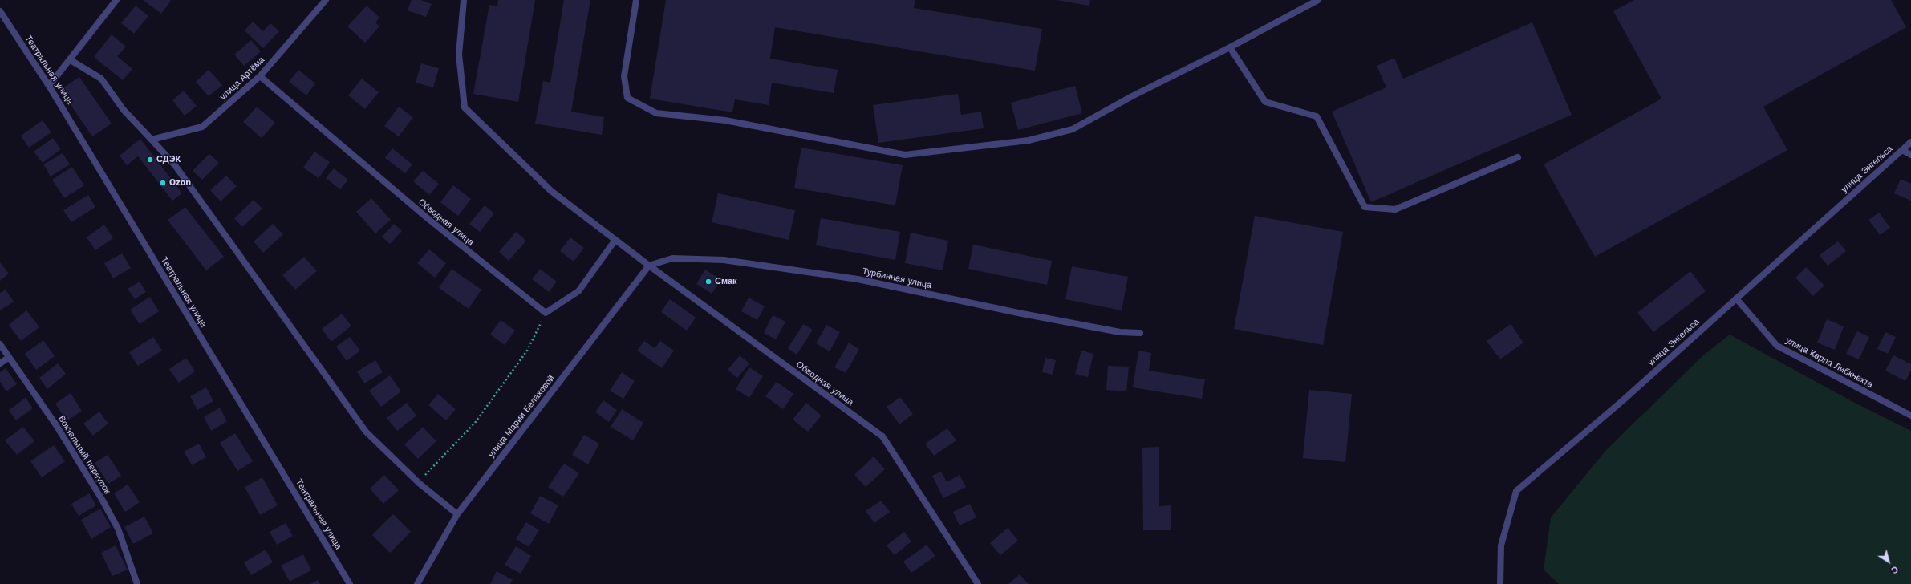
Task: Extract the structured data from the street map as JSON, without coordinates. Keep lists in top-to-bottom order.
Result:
{
  "streets": {
    "street": [
      "Театральная улица",
      "улица Артёма",
      "улица Энгельса",
      "Обводная улица",
      "Турбинная улица",
      "улица Карла Либкнехта",
      "улица Марии Белаховой",
      "Вокзальный переулок"
    ]
  },
  "crossings": [
    ["улица Артёма", "Обводная улица"],
    ["улица Энгельса", "улица Карла Либкнехта"],
    ["Обводная улица", "Турбинная улица"],
    ["Обводная улица", "улица Марии Белаховой"],
    ["Турбинная улица", "улица Марии Белаховой"]
  ],
  "places": ["СДЭК", "Ozon", "Смак"],
  "north": "bottom right"
}
